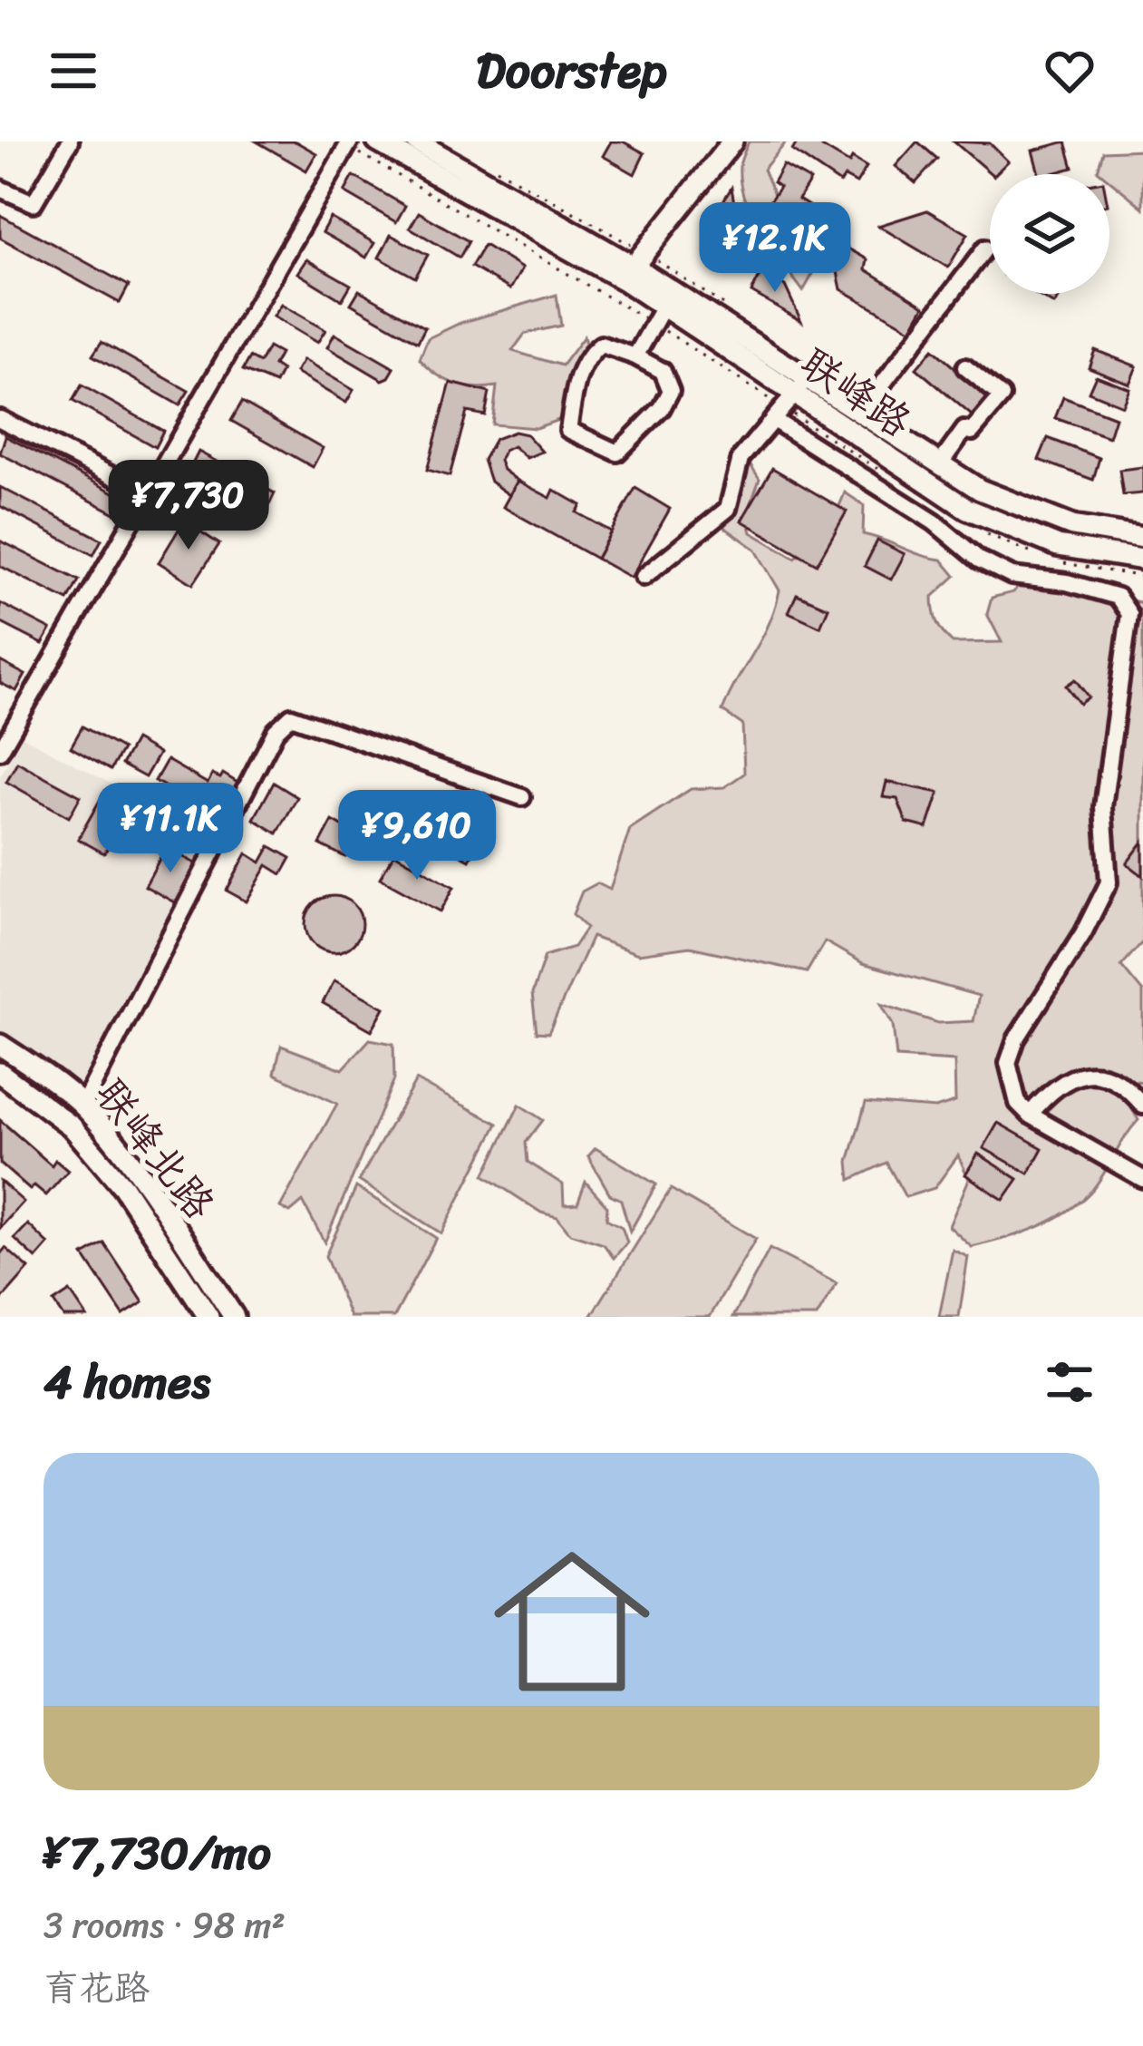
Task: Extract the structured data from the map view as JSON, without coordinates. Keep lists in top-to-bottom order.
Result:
{
  "streets": {
    "main road": ["联峰路", "联峰北路"]
  },
  "page": {
    "header": "Doorstep",
    "price": [
      "¥12.1K",
      "¥7,730",
      "¥11.1K",
      "¥9,610"
    ],
    "heading": "4 homes",
    "list": [
      {
        "name": "¥7,730/mo",
        "note": "3 rooms · 98 m² · 育花路"
      }
    ]
  }
}
